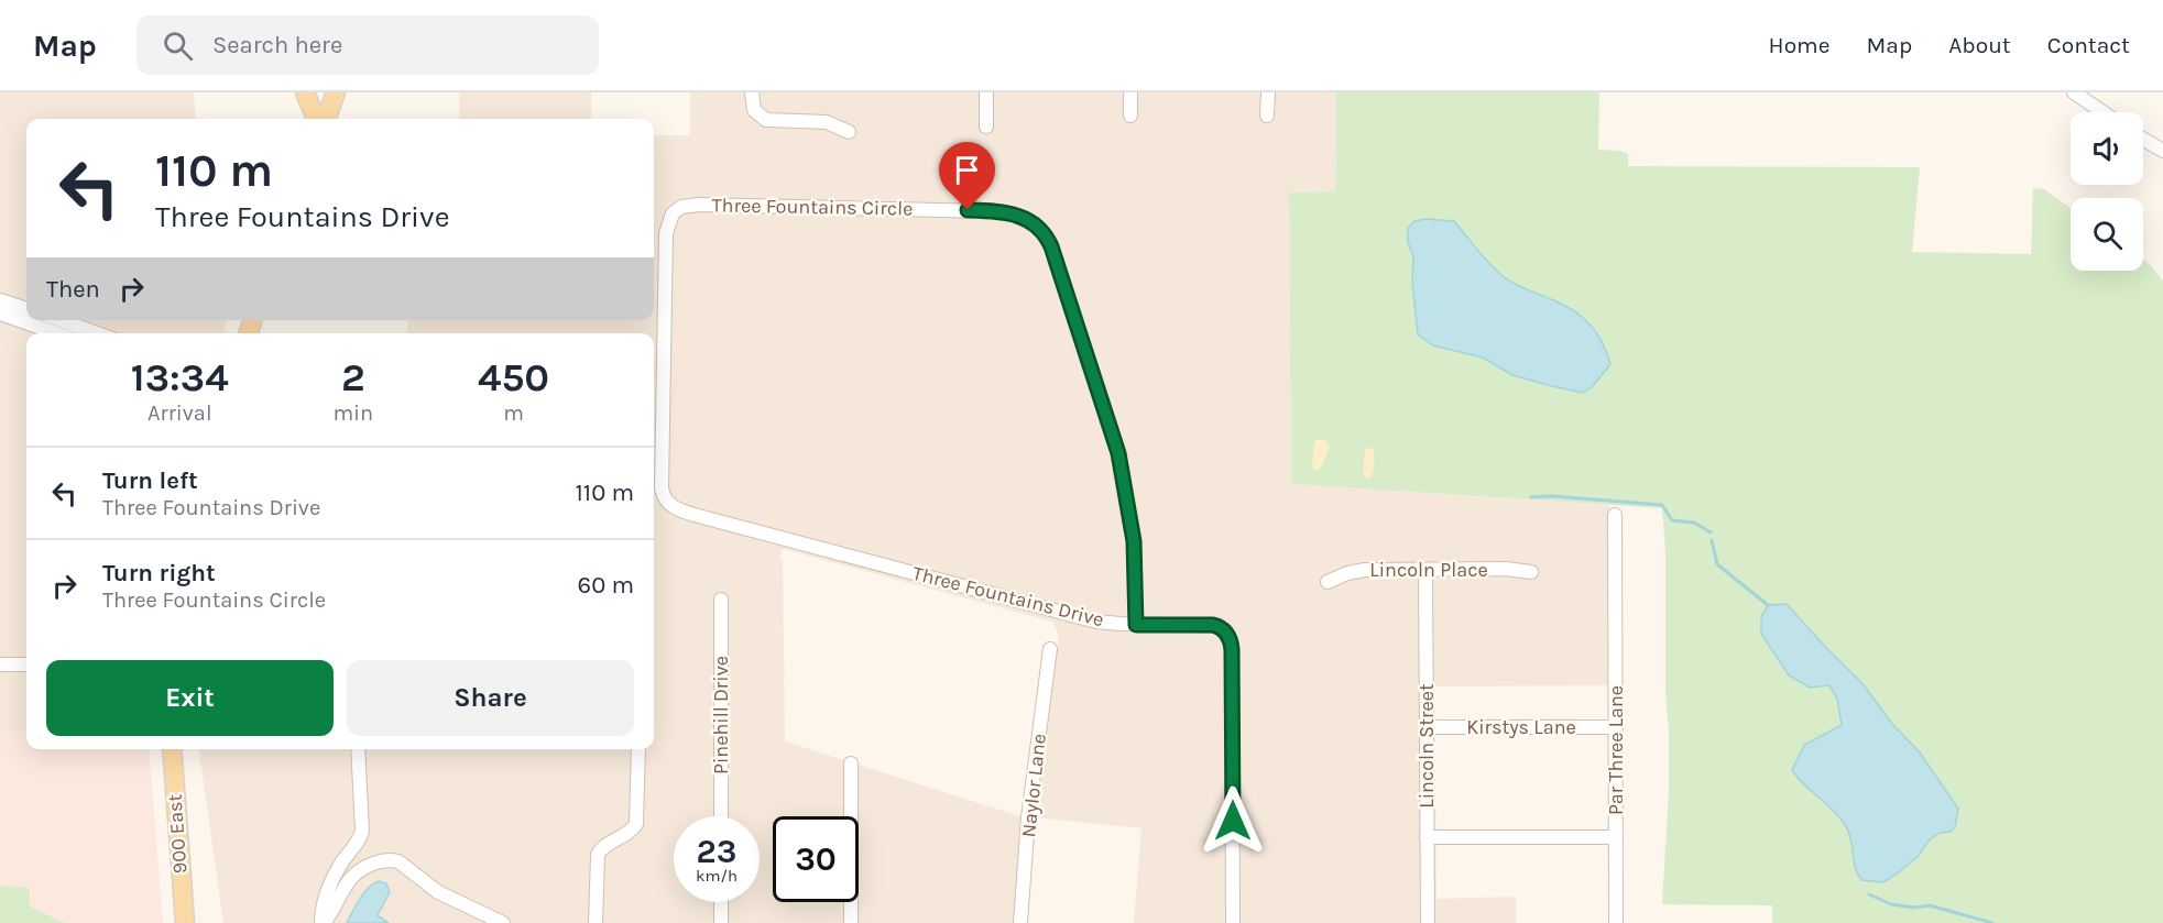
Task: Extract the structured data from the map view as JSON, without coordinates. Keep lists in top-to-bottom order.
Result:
{
  "streets": {
    "main road": ["900 East"],
    "street": [
      "Three Fountains Circle",
      "Lincoln Place",
      "Three Fountains Drive",
      "Pinehill Drive",
      "Kirstys Lane",
      "Lincoln Street",
      "Par Three Lane",
      "Naylor Lane"
    ]
  },
  "crossings": [
    ["Three Fountains Circle", "Three Fountains Drive"],
    ["Lincoln Place", "Lincoln Street"],
    ["Kirstys Lane", "Lincoln Street"],
    ["Kirstys Lane", "Par Three Lane"],
    ["Lincoln Street", "Par Three Lane"]
  ],
  "page": {
    "header": "Map",
    "search": "Search here",
    "nav": [
      "Home",
      "Map",
      "About",
      "Contact"
    ],
    "turn": ["110 m", "Three Fountains Drive"],
    "then": "Then",
    "eta": [
      "13:34",
      "Arrival",
      "2",
      "min",
      "450",
      "m"
    ],
    "list": [
      {
        "name": "Turn left",
        "note": "Three Fountains Drive",
        "value": "110 m"
      },
      {
        "name": "Turn right",
        "note": "Three Fountains Circle",
        "value": "60 m"
      }
    ],
    "buttons": ["Exit", "Share"],
    "speed": "23 km/h",
    "limit": "30"
  }
}
